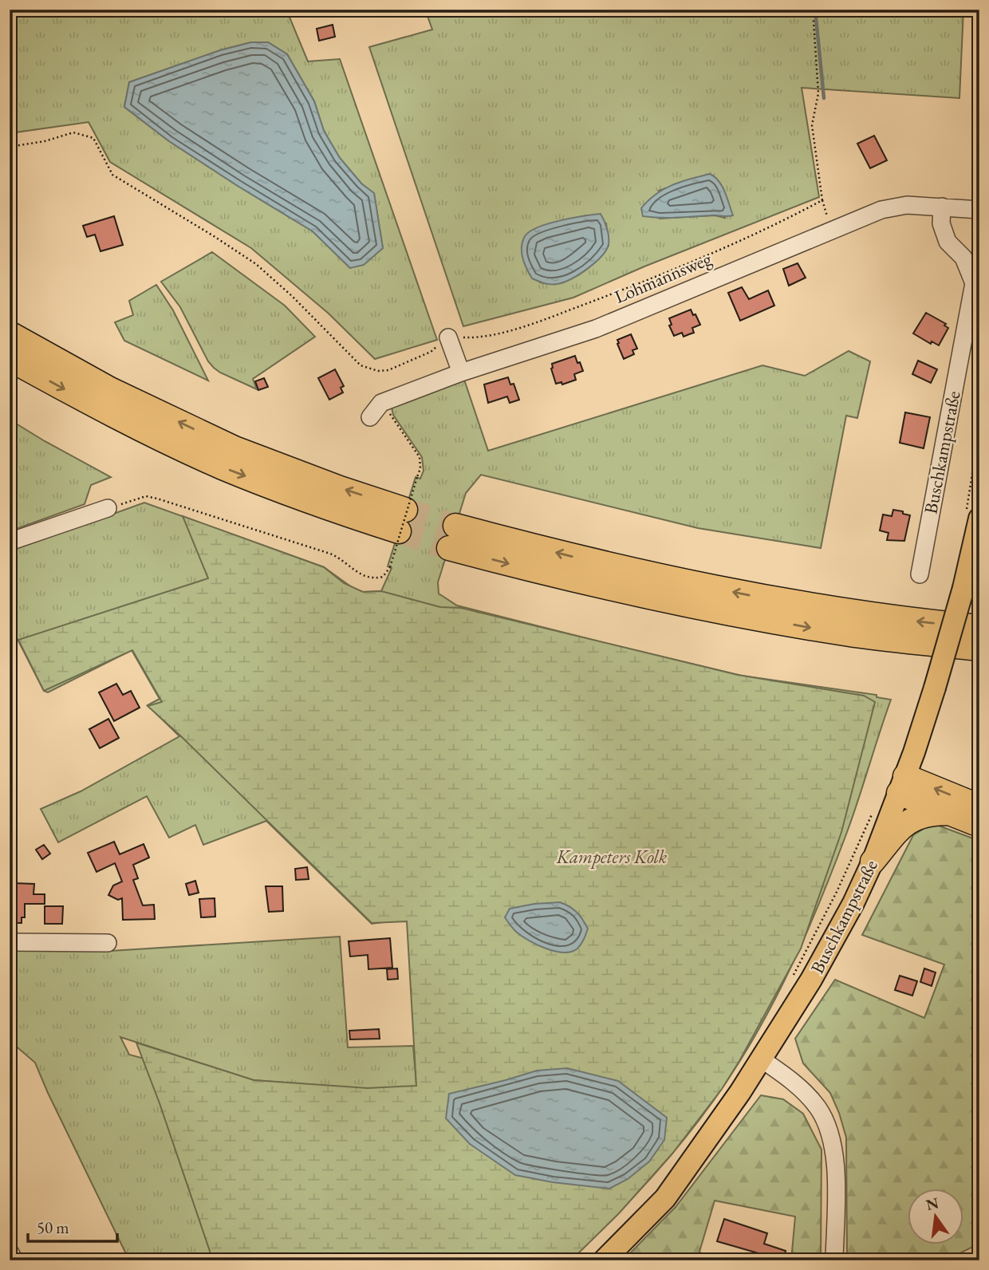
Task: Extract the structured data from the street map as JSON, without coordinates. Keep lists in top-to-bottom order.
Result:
{
  "streets": {
    "main road": ["Buschkampstraße"],
    "street": ["Lohmannsweg"]
  },
  "crossings": [
    ["Lohmannsweg", "Buschkampstraße"]
  ],
  "parks": ["Kampeters Kolk"],
  "scale_bar": "50 m",
  "north": "top"
}
